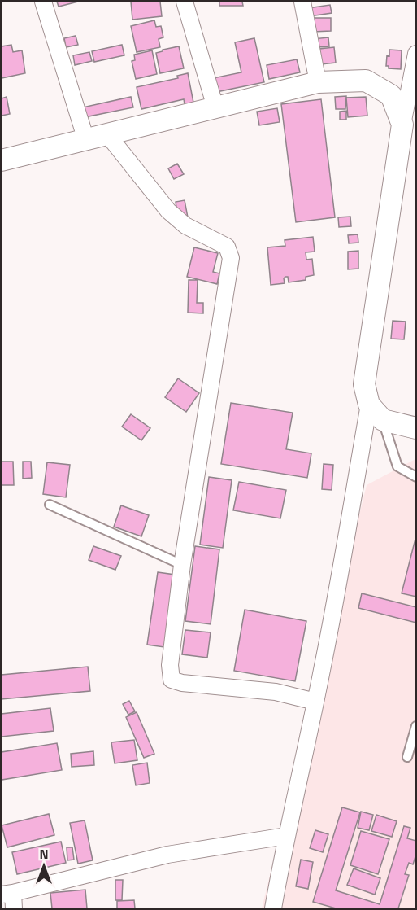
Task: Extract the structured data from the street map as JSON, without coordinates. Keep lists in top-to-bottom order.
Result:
{
  "north": "top"
}
